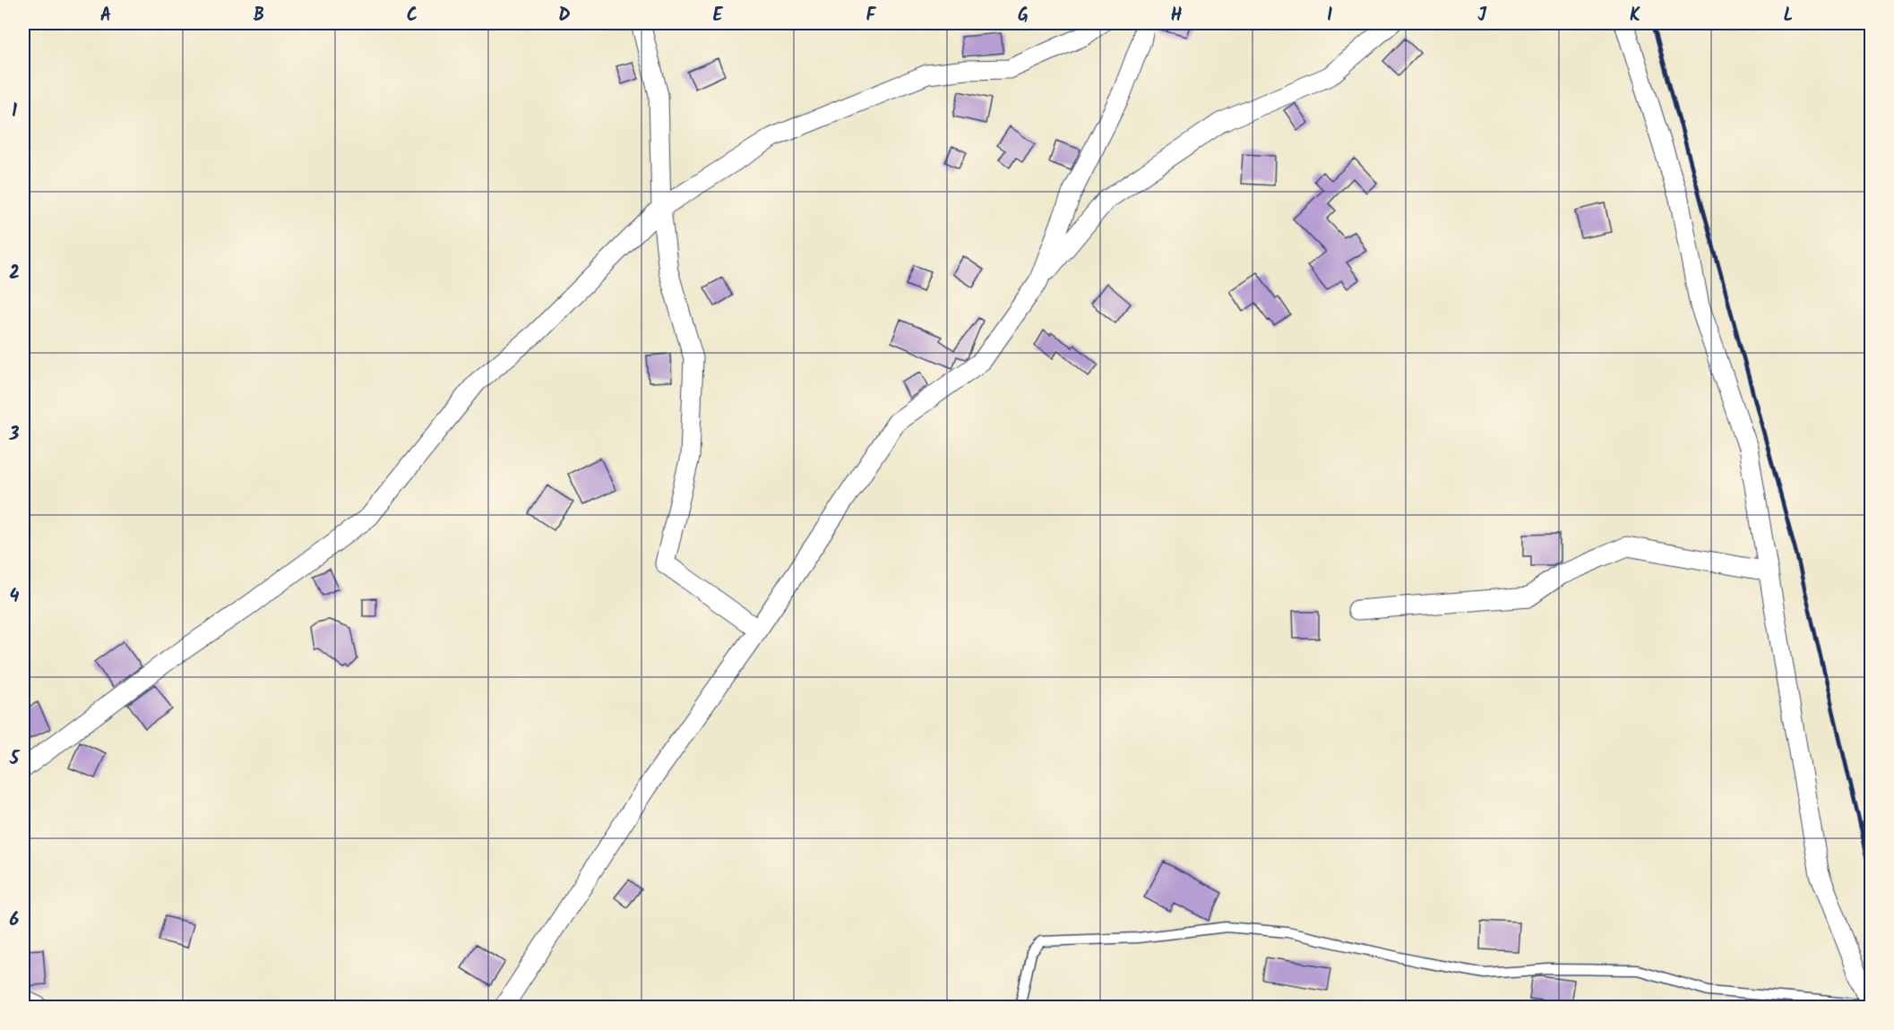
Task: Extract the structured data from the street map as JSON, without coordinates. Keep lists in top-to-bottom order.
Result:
{
  "grid": {
    "columns": [
      "A",
      "B",
      "C",
      "D",
      "E",
      "F",
      "G",
      "H",
      "I",
      "J",
      "K",
      "L"
    ],
    "rows": [
      "1",
      "2",
      "3",
      "4",
      "5",
      "6"
    ]
  }
}
